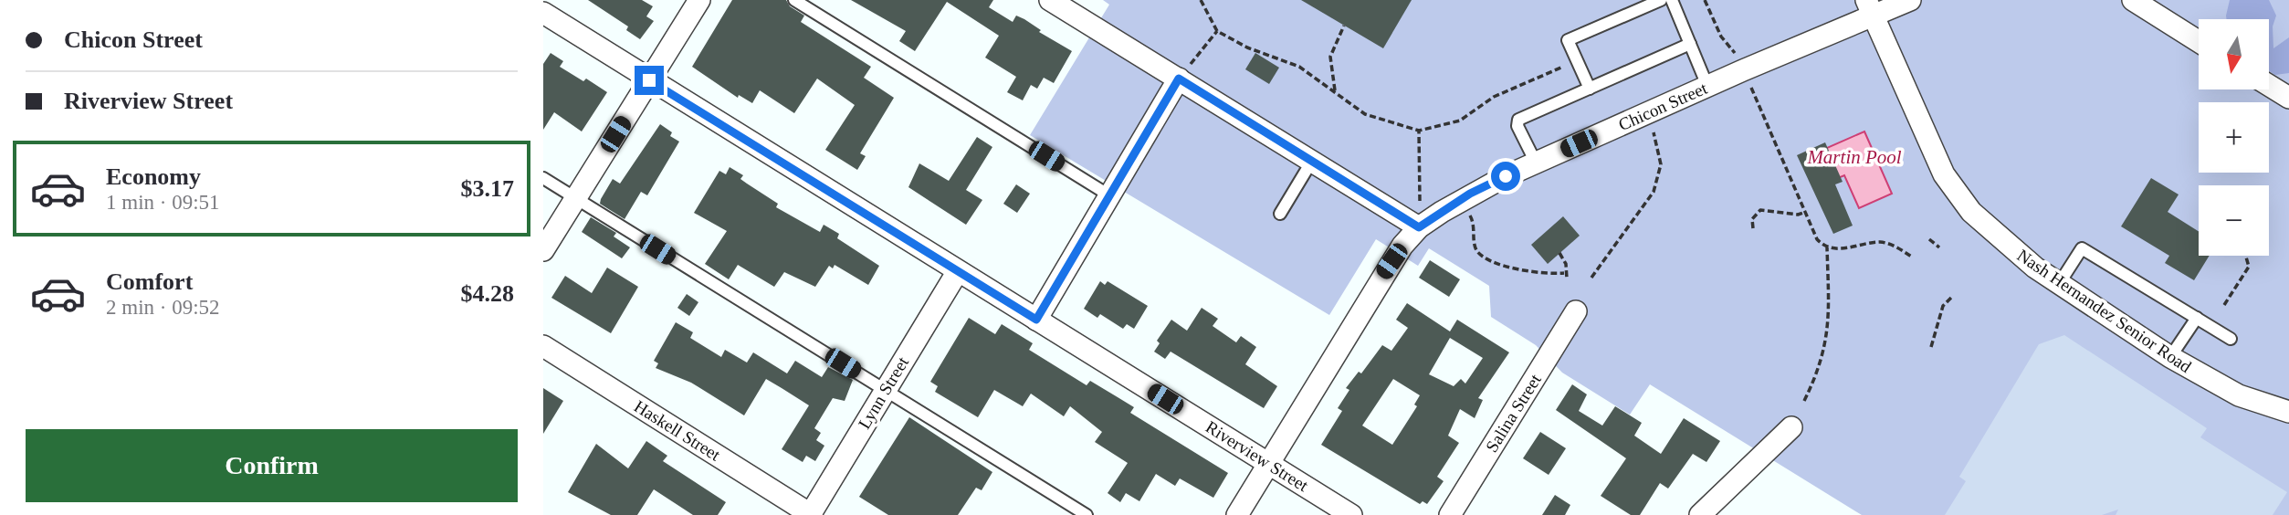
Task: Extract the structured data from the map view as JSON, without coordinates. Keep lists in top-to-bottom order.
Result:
{
  "streets": {
    "street": [
      "Chicon Street",
      "Nash Hernandez Senior Road",
      "Lynn Street",
      "Salina Street",
      "Haskell Street",
      "Riverview Street"
    ]
  },
  "crossings": [
    ["Chicon Street", "Nash Hernandez Senior Road"],
    ["Chicon Street", "Riverview Street"],
    ["Lynn Street", "Haskell Street"],
    ["Lynn Street", "Riverview Street"]
  ],
  "water": ["Martin Pool"],
  "north": "bottom",
  "page": {
    "banner": ["Chicon Street", "Riverview Street"],
    "map_buttons": ["+", "−"],
    "list": [
      {
        "name": "Economy",
        "note": "1 min · 09:51",
        "value": "$3.17"
      },
      {
        "name": "Comfort",
        "note": "2 min · 09:52",
        "value": "$4.28"
      }
    ],
    "buttons": "Confirm"
  }
}
